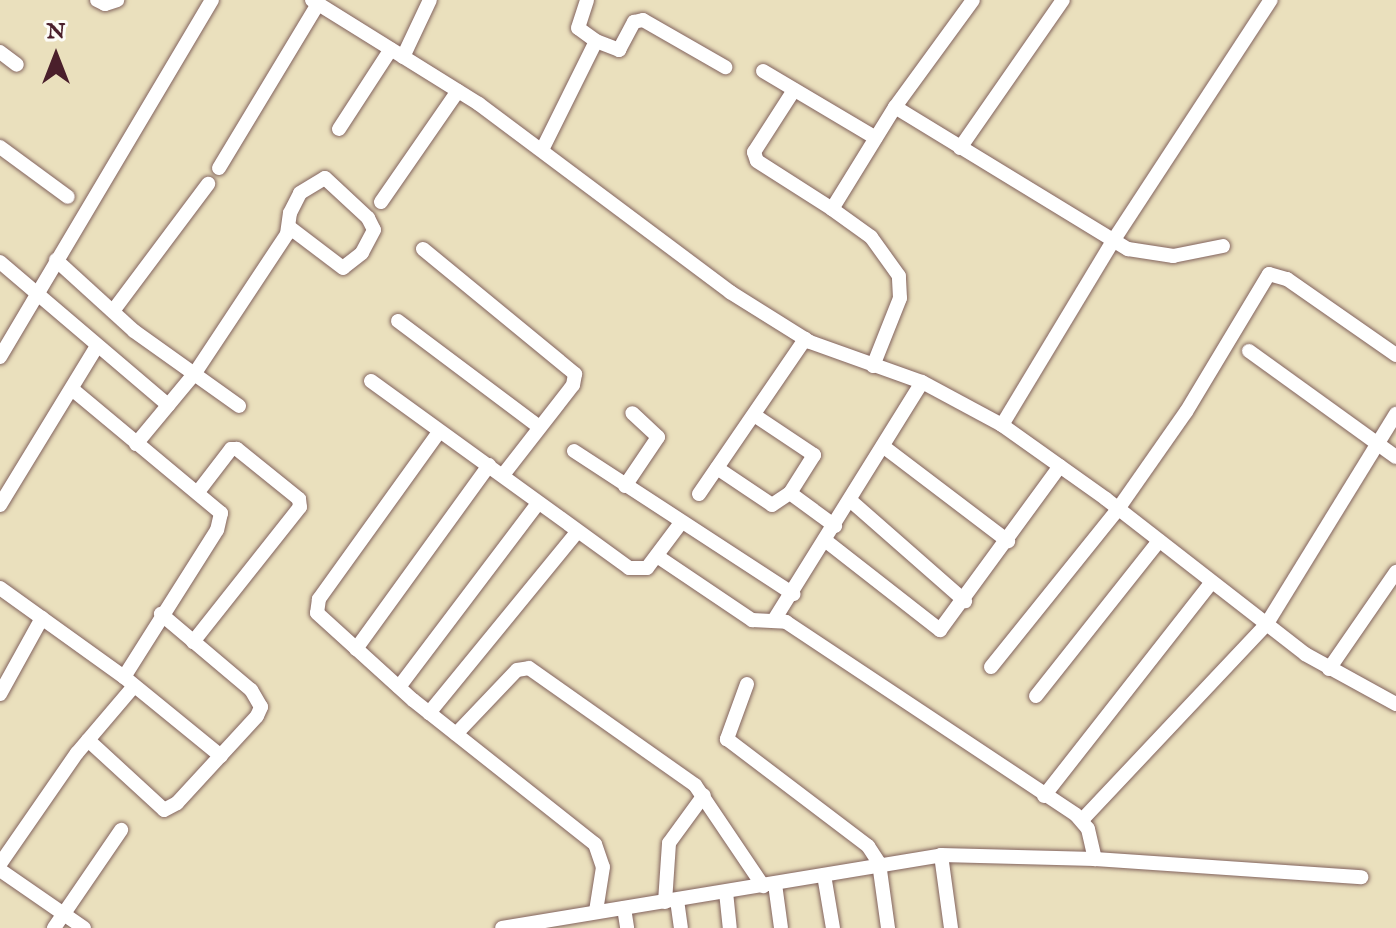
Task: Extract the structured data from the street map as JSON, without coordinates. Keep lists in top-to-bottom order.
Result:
{
  "north": "top"
}
